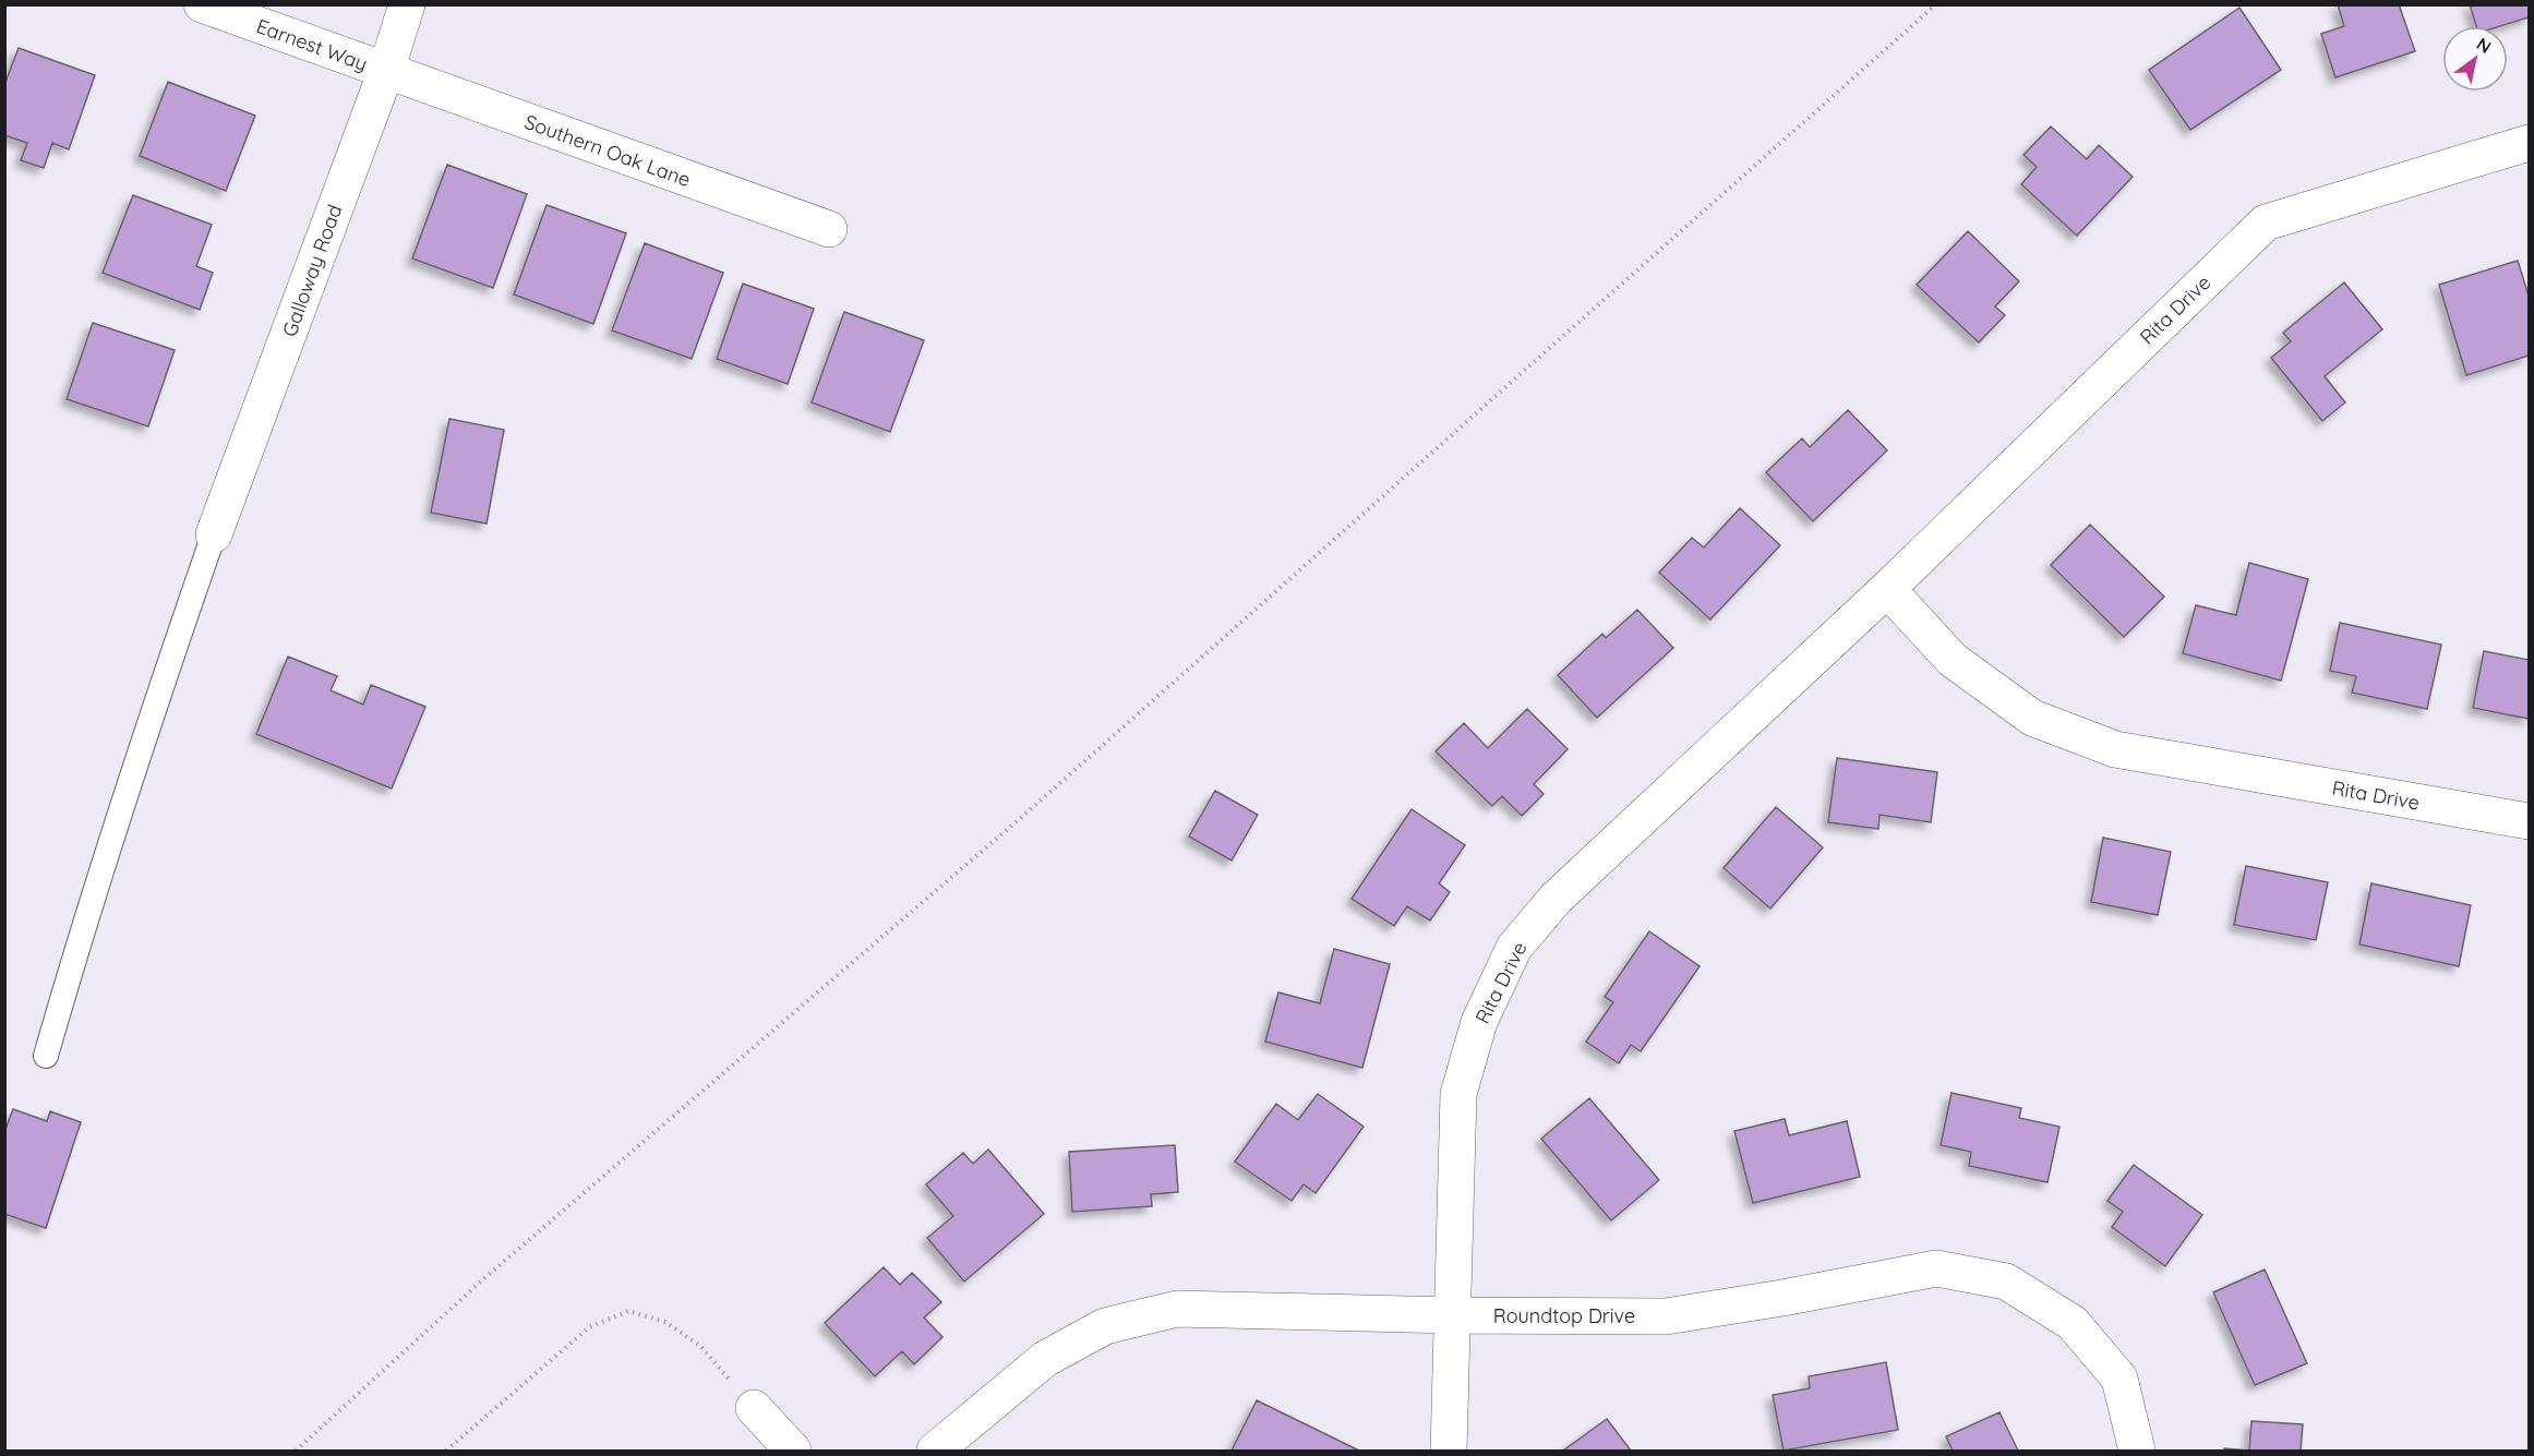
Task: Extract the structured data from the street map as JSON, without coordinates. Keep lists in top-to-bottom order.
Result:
{
  "streets": {
    "street": [
      "Earnest Way",
      "Southern Oak Lane",
      "Galloway Road",
      "Rita Drive",
      "Roundtop Drive"
    ]
  },
  "crossings": [
    ["Earnest Way", "Southern Oak Lane"],
    ["Earnest Way", "Galloway Road"],
    ["Southern Oak Lane", "Galloway Road"],
    ["Rita Drive", "Roundtop Drive"]
  ],
  "north": "top right"
}
